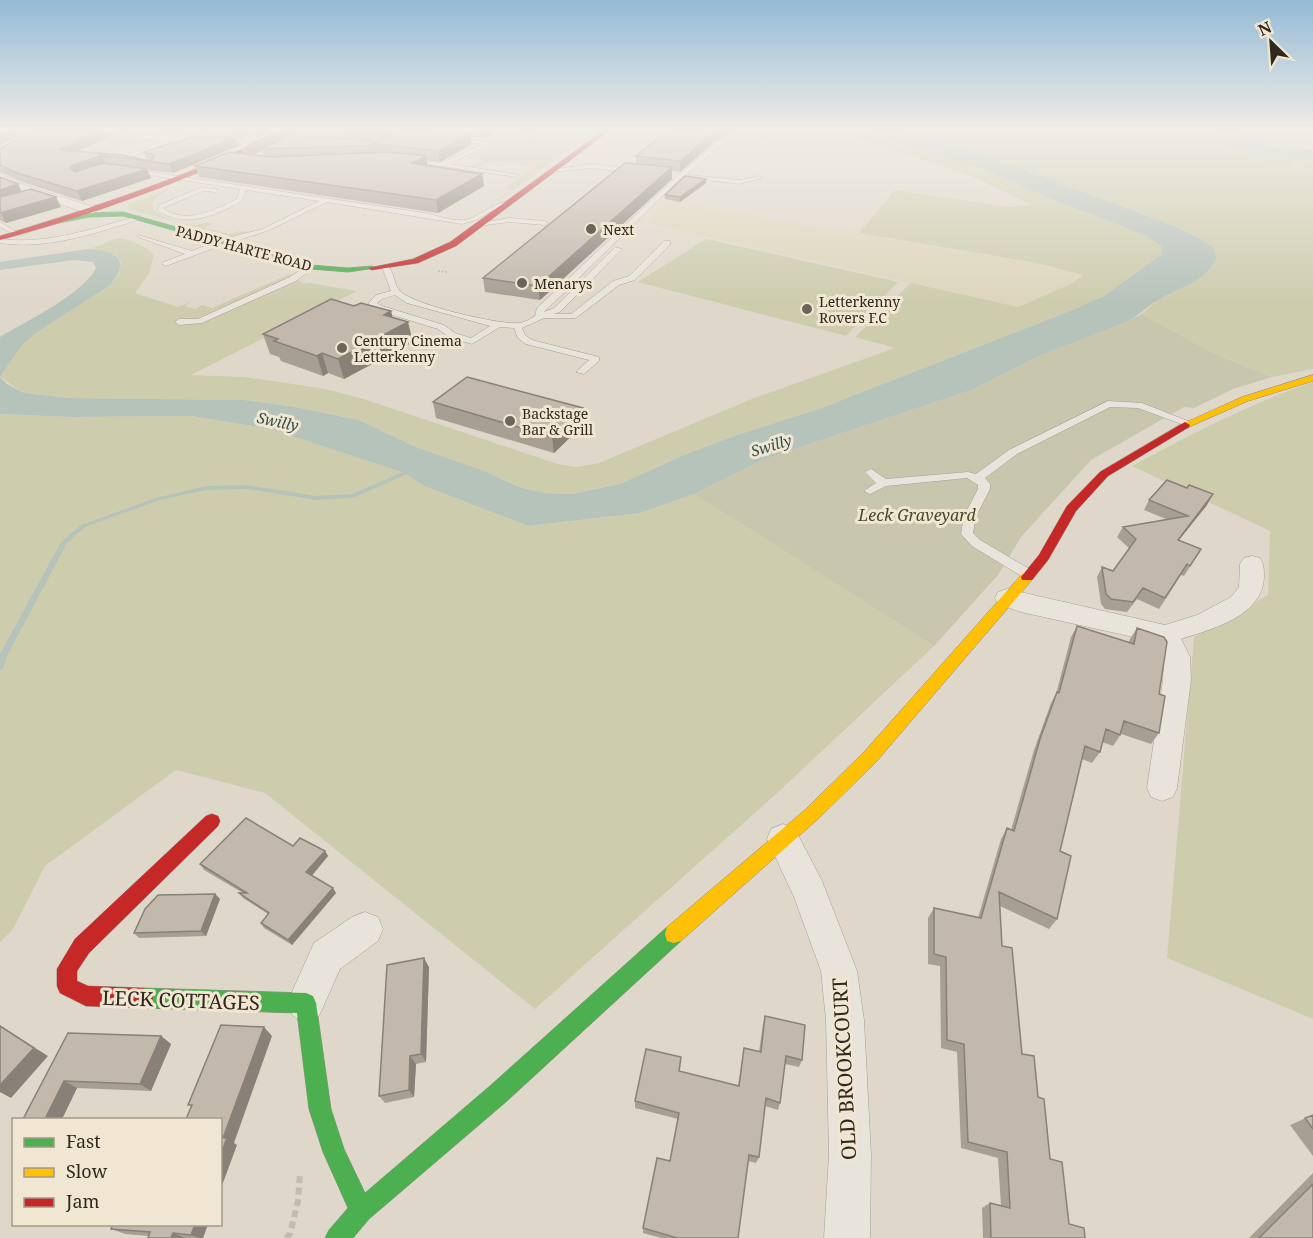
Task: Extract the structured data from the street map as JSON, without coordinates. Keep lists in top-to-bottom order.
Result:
{
  "streets": {
    "main road": ["PADDY HARTE ROAD", "LECK COTTAGES"],
    "street": ["OLD BROOKCOURT"]
  },
  "water": ["Swilly"],
  "parks": ["Leck Graveyard"],
  "places": [
    "Next",
    "Menarys",
    "Letterkenny Rovers F.C",
    "Century Cinema Letterkenny",
    "Backstage Bar & Grill"
  ],
  "legend": ["Fast", "Slow", "Jam"],
  "north": "top left"
}
